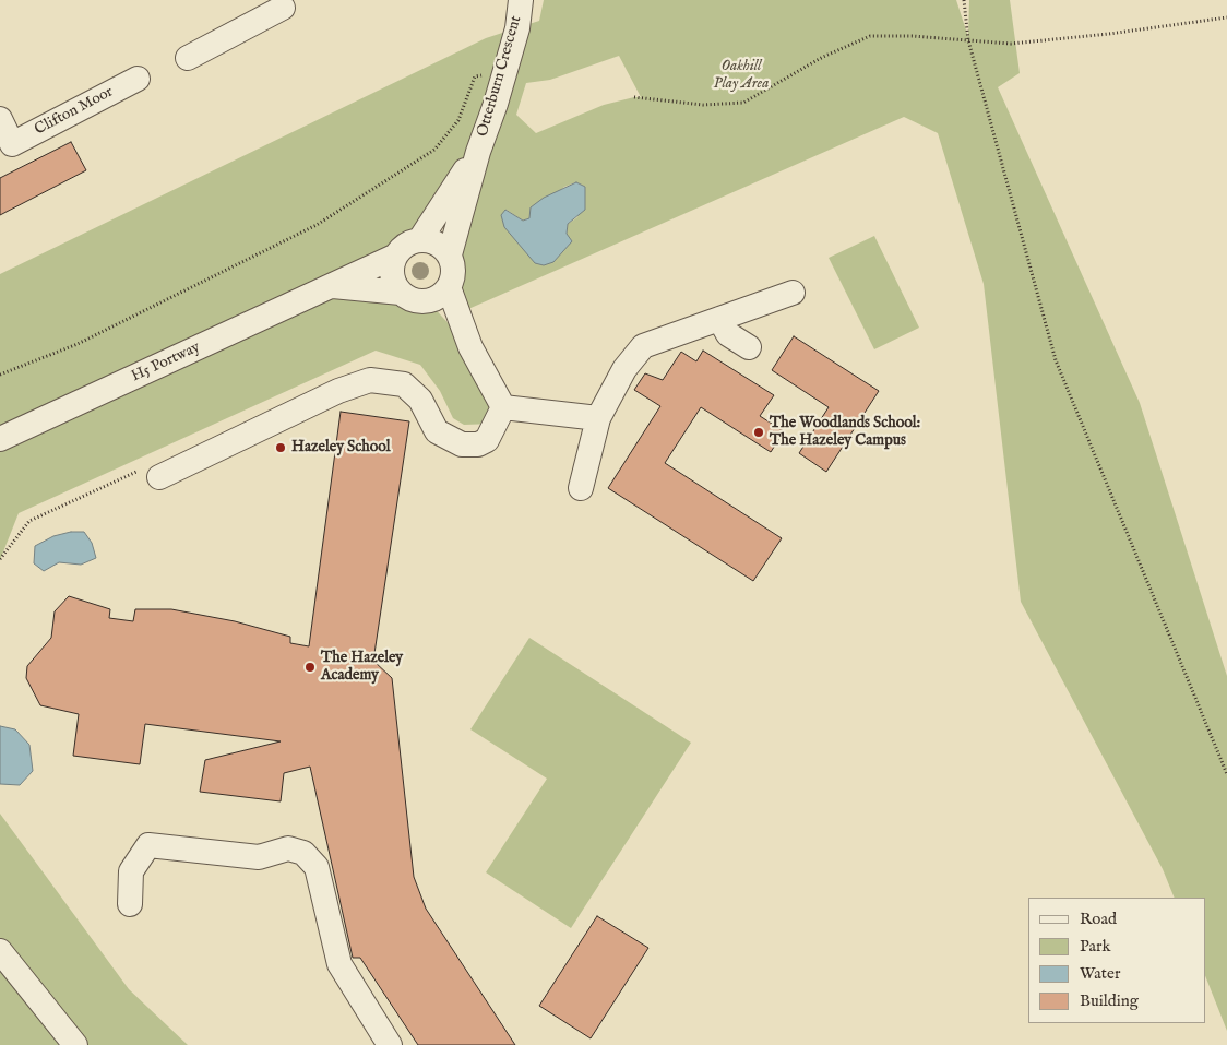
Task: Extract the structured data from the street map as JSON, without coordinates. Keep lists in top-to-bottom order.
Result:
{
  "streets": {
    "street": ["Otterburn Crescent", "Clifton Moor", "H5 Portway"]
  },
  "crossings": [
    ["Otterburn Crescent", "H5 Portway"]
  ],
  "parks": ["Oakhill Play Area"],
  "places": ["The Woodlands School: The Hazeley Campus", "Hazeley School", "The Hazeley Academy"],
  "legend": [
    "Road",
    "Park",
    "Water",
    "Building"
  ]
}
